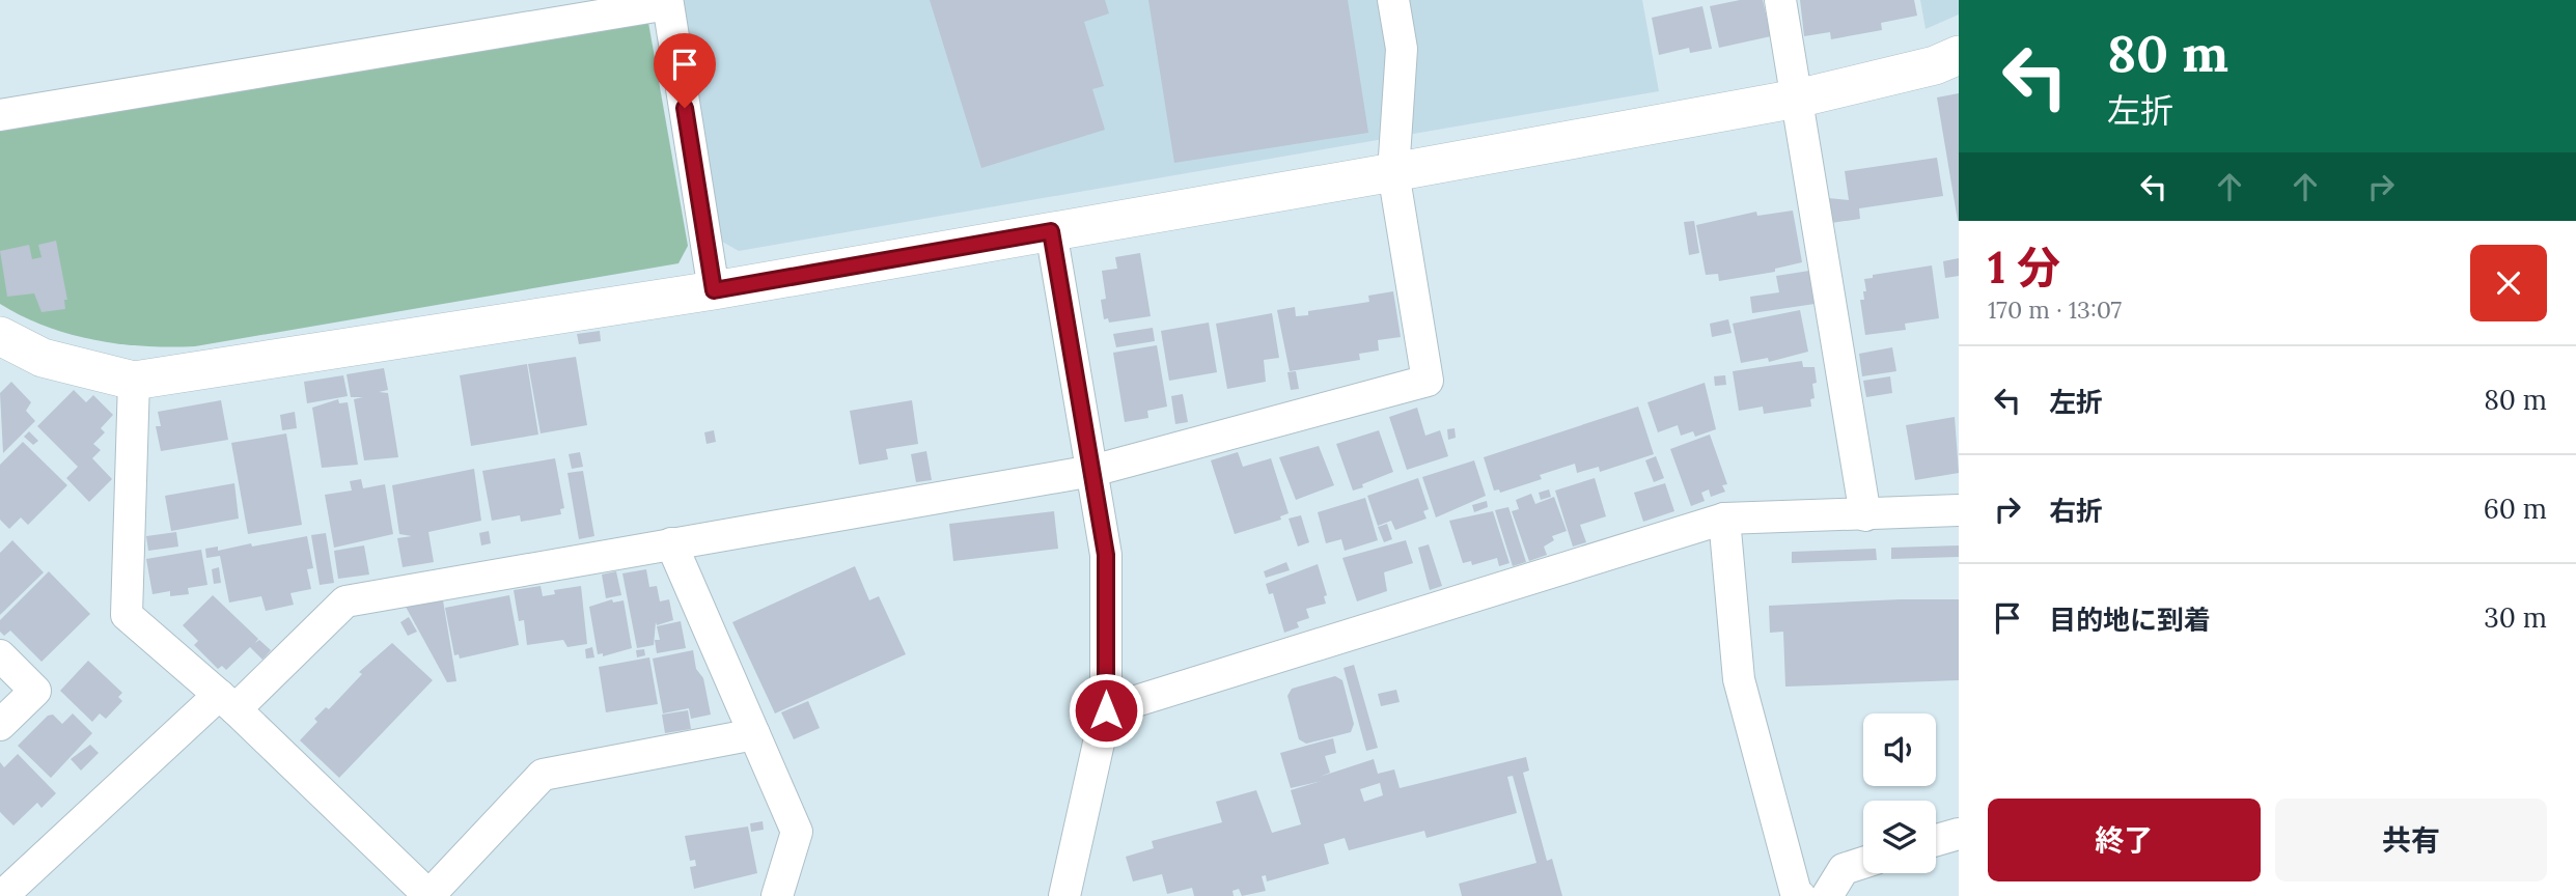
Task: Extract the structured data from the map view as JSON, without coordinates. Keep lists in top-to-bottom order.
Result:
{
  "page": {
    "turn": ["80 m", "左折"],
    "heading": ["1 分", "170 m · 13:07"],
    "list": [
      {
        "name": "左折",
        "value": "80 m"
      },
      {
        "name": "右折",
        "value": "60 m"
      },
      {
        "name": "目的地に到着",
        "value": "30 m"
      }
    ],
    "buttons": ["終了", "共有"]
  }
}
